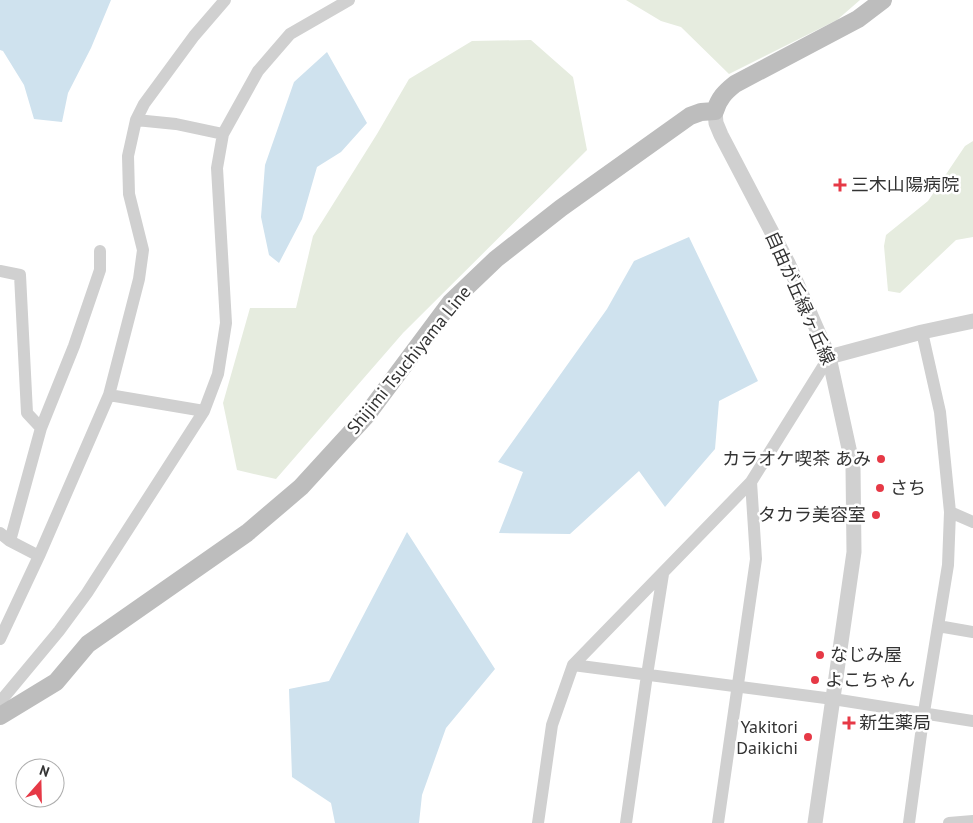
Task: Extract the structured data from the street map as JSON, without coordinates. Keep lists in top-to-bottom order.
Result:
{
  "streets": {
    "main road": ["Shijimi Tsuchiyama Line"],
    "street": ["自由が丘緑ヶ丘線"]
  },
  "crossings": [
    ["自由が丘緑ヶ丘線", "Shijimi Tsuchiyama Line"]
  ],
  "places": {
    "health": ["三木山陽病院", "新生薬局"],
    "other": [
      "カラオケ喫茶 あみ",
      "さち",
      "タカラ美容室",
      "なじみ屋",
      "よこちゃん",
      "Yakitori Daikichi"
    ]
  },
  "north": "top"
}
